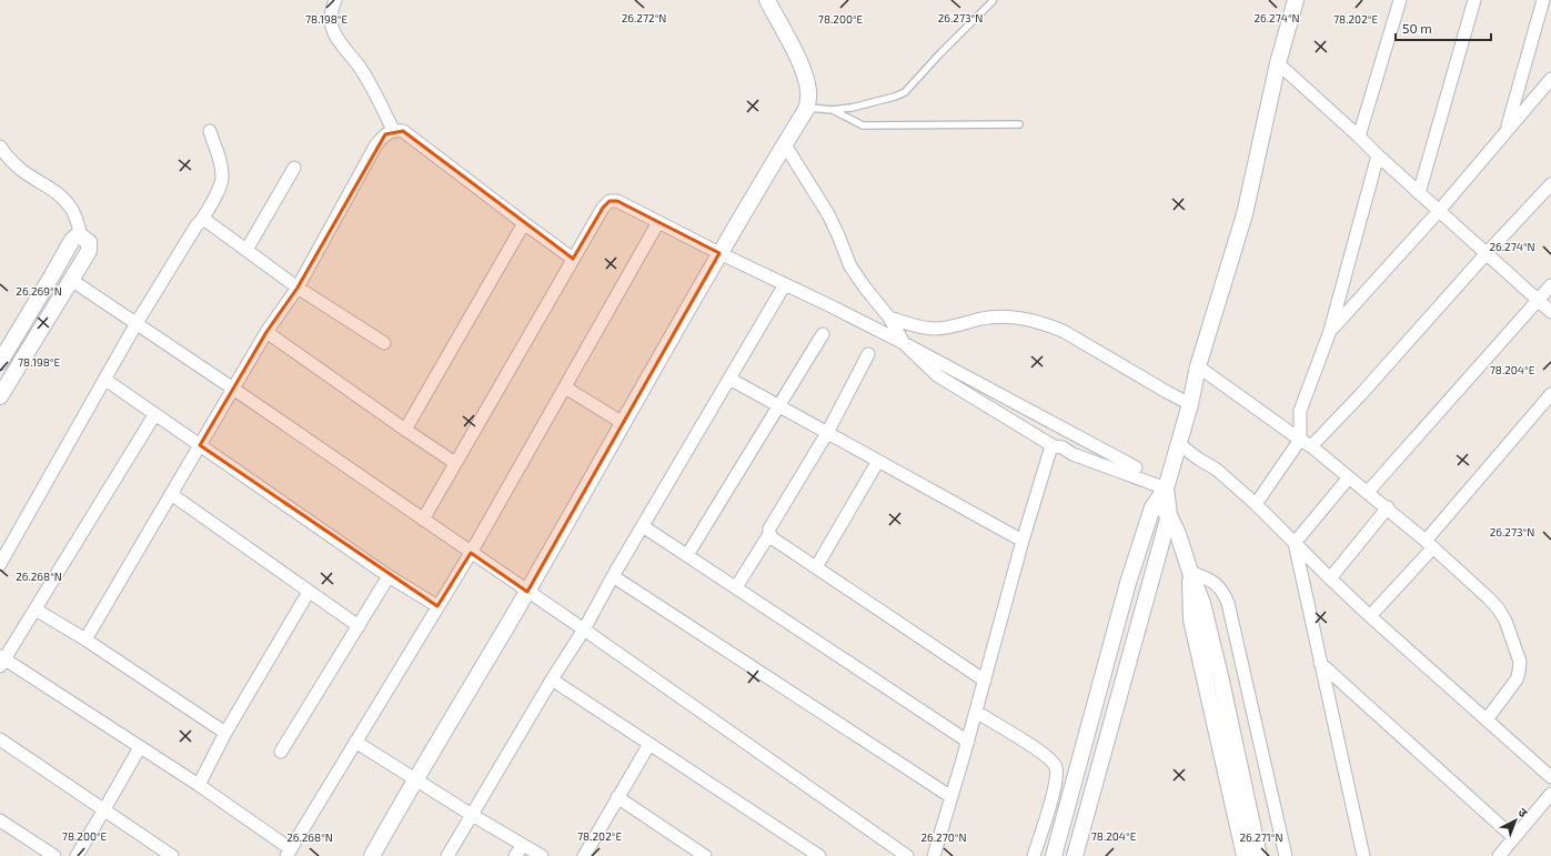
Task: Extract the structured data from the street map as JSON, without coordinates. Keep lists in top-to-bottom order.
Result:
{
  "scale_bar": "50 m",
  "north": "top right",
  "coordinates": [
    "26.274°N",
    "26.272°N",
    "26.273°N",
    "78.198°E",
    "78.200°E",
    "78.202°E",
    "26.269°N",
    "78.204°E",
    "26.268°N",
    "26.270°N",
    "26.271°N"
  ]
}
